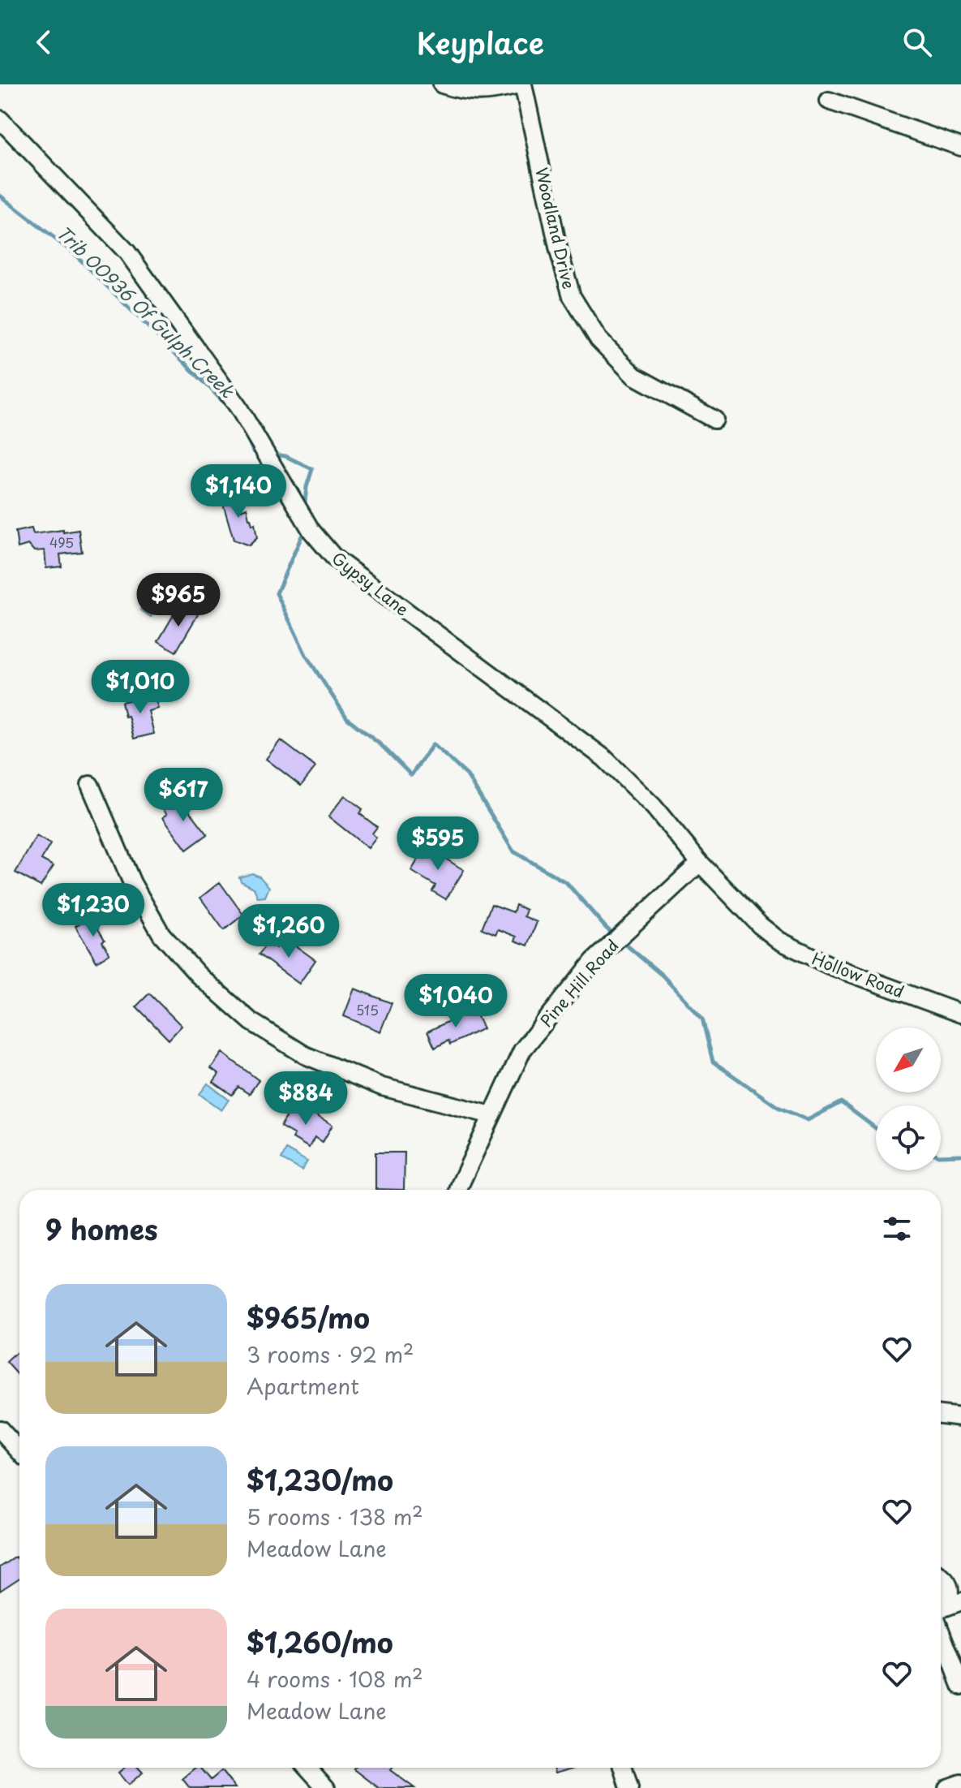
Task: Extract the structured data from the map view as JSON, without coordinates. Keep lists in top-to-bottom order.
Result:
{
  "streets": {
    "street": [
      "Woodland Drive",
      "Gypsy Lane",
      "Hollow Road",
      "Pine Hill Road"
    ]
  },
  "crossings": [
    ["Gypsy Lane", "Hollow Road"],
    ["Gypsy Lane", "Pine Hill Road"]
  ],
  "water": ["Trib 00936 Of Gulph Creek"],
  "house_numbers": ["495", "515"],
  "north": "bottom left",
  "page": {
    "header": "Keyplace",
    "price": [
      "$1,140",
      "$965",
      "$1,010",
      "$617",
      "$595",
      "$1,230",
      "$1,260",
      "$1,040",
      "$884"
    ],
    "heading": "9 homes",
    "list": [
      {
        "name": "$965/mo",
        "note": "3 rooms · 92 m² · Apartment"
      },
      {
        "name": "$1,230/mo",
        "note": "5 rooms · 138 m² · Meadow Lane"
      },
      {
        "name": "$1,260/mo",
        "note": "4 rooms · 108 m² · Meadow Lane"
      }
    ]
  }
}
